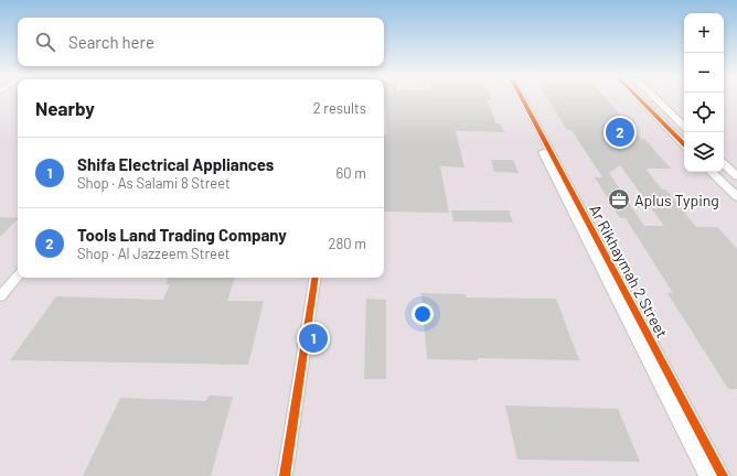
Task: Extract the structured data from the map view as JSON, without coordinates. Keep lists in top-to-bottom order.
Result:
{
  "streets": {
    "street": ["Ar Rikhaymah 2 Street"]
  },
  "places": {
    "office": ["Aplus Typing"]
  },
  "page": {
    "map_buttons": ["+", "−"],
    "search": "Search here",
    "heading": ["Nearby", "2 results"],
    "pins": ["2", "1"],
    "list": [
      {
        "mark": "1",
        "name": "Shifa Electrical Appliances",
        "note": "Shop · As Salami 8 Street",
        "value": "60 m"
      },
      {
        "mark": "2",
        "name": "Tools Land Trading Company",
        "note": "Shop · Al Jazzeem Street",
        "value": "280 m"
      }
    ]
  }
}
